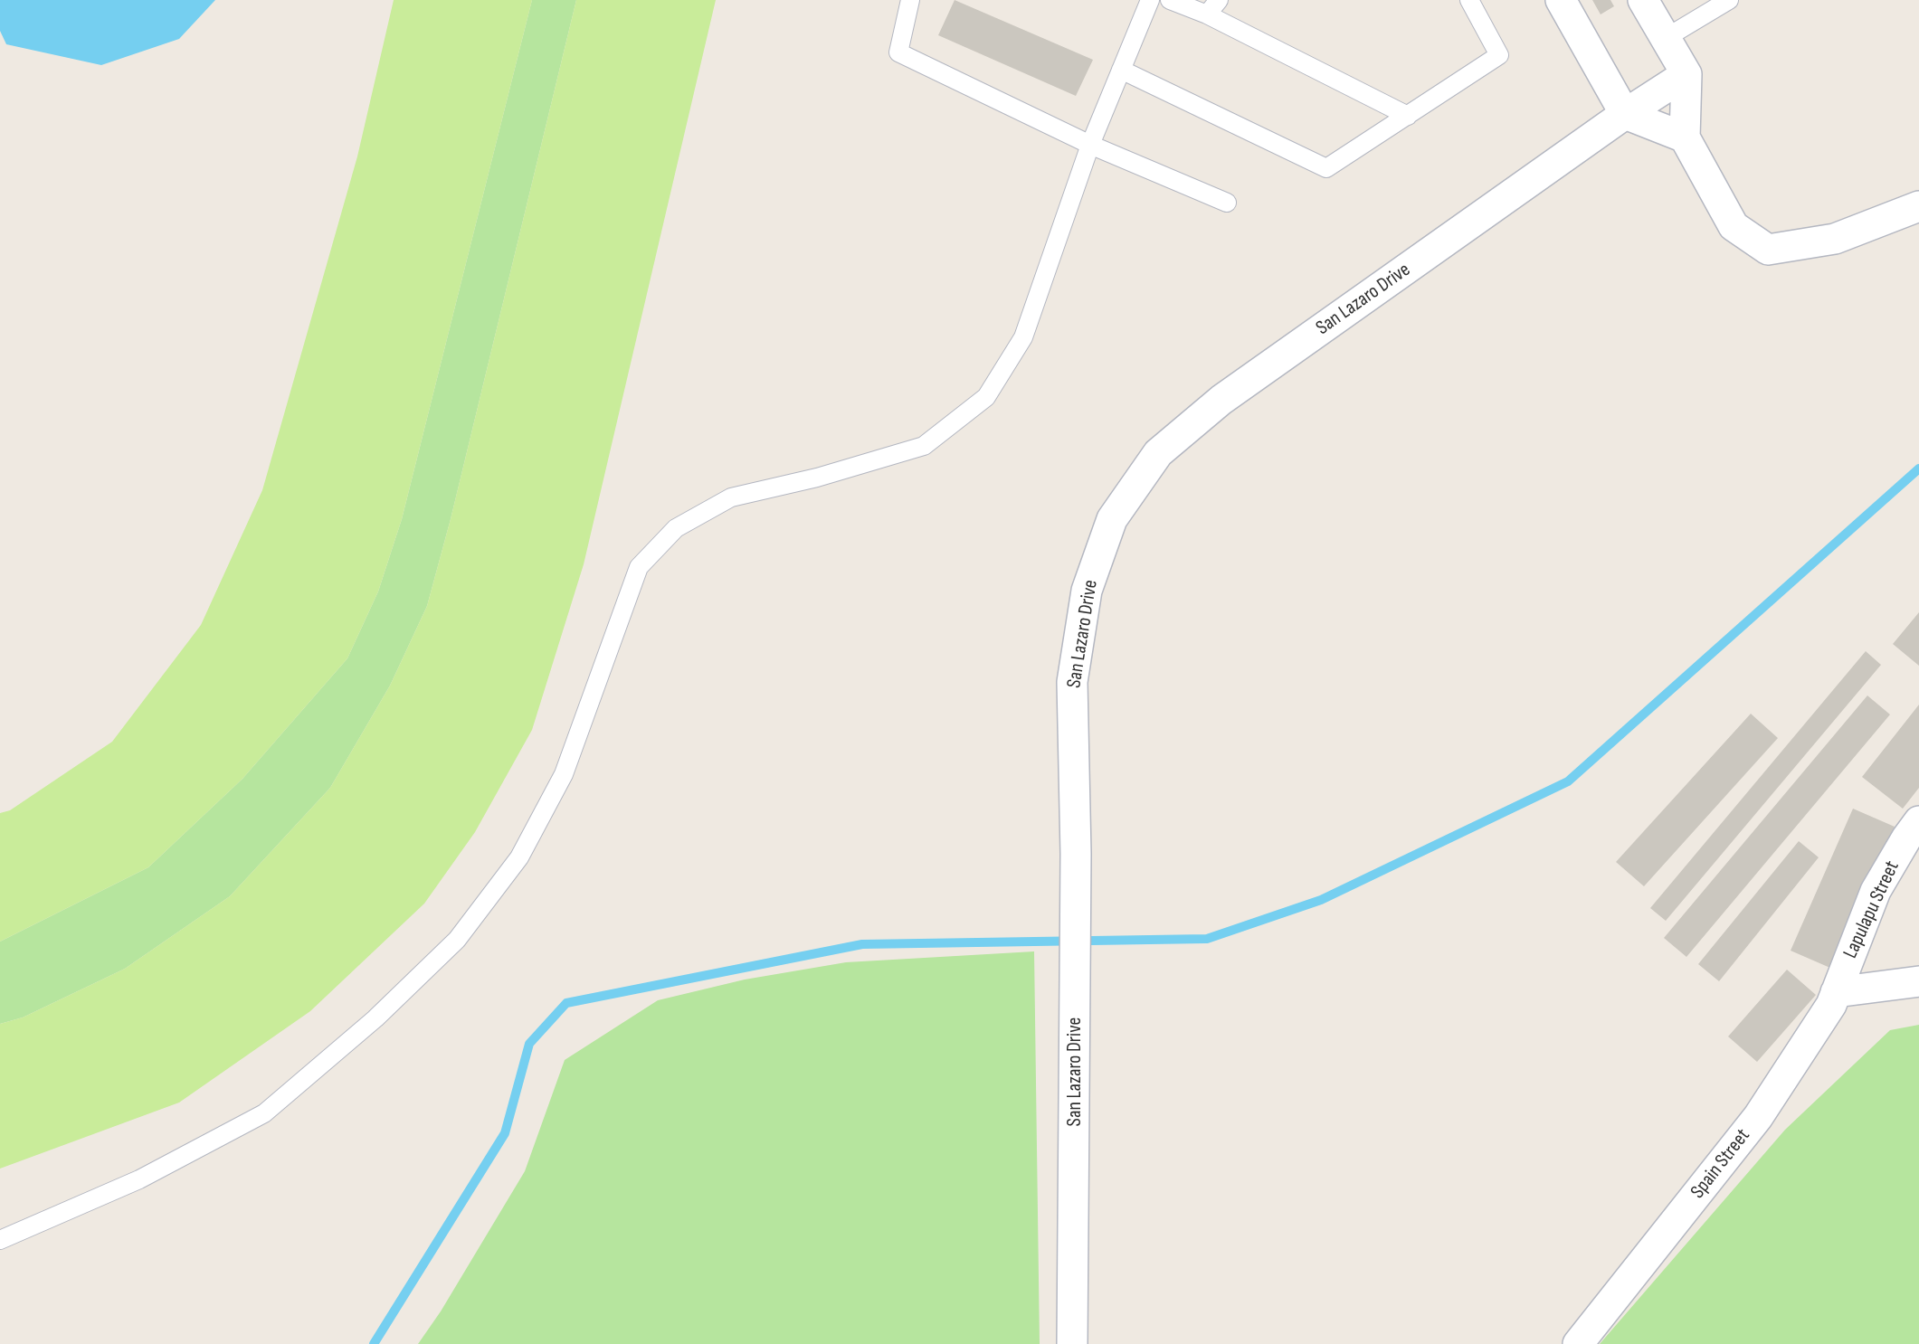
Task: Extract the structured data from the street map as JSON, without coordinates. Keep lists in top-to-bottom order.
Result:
{
  "streets": {
    "street": ["San Lazaro Drive", "Lapulapu Street", "Spain Street"]
  },
  "crossings": [
    ["Lapulapu Street", "Spain Street"]
  ]
}
